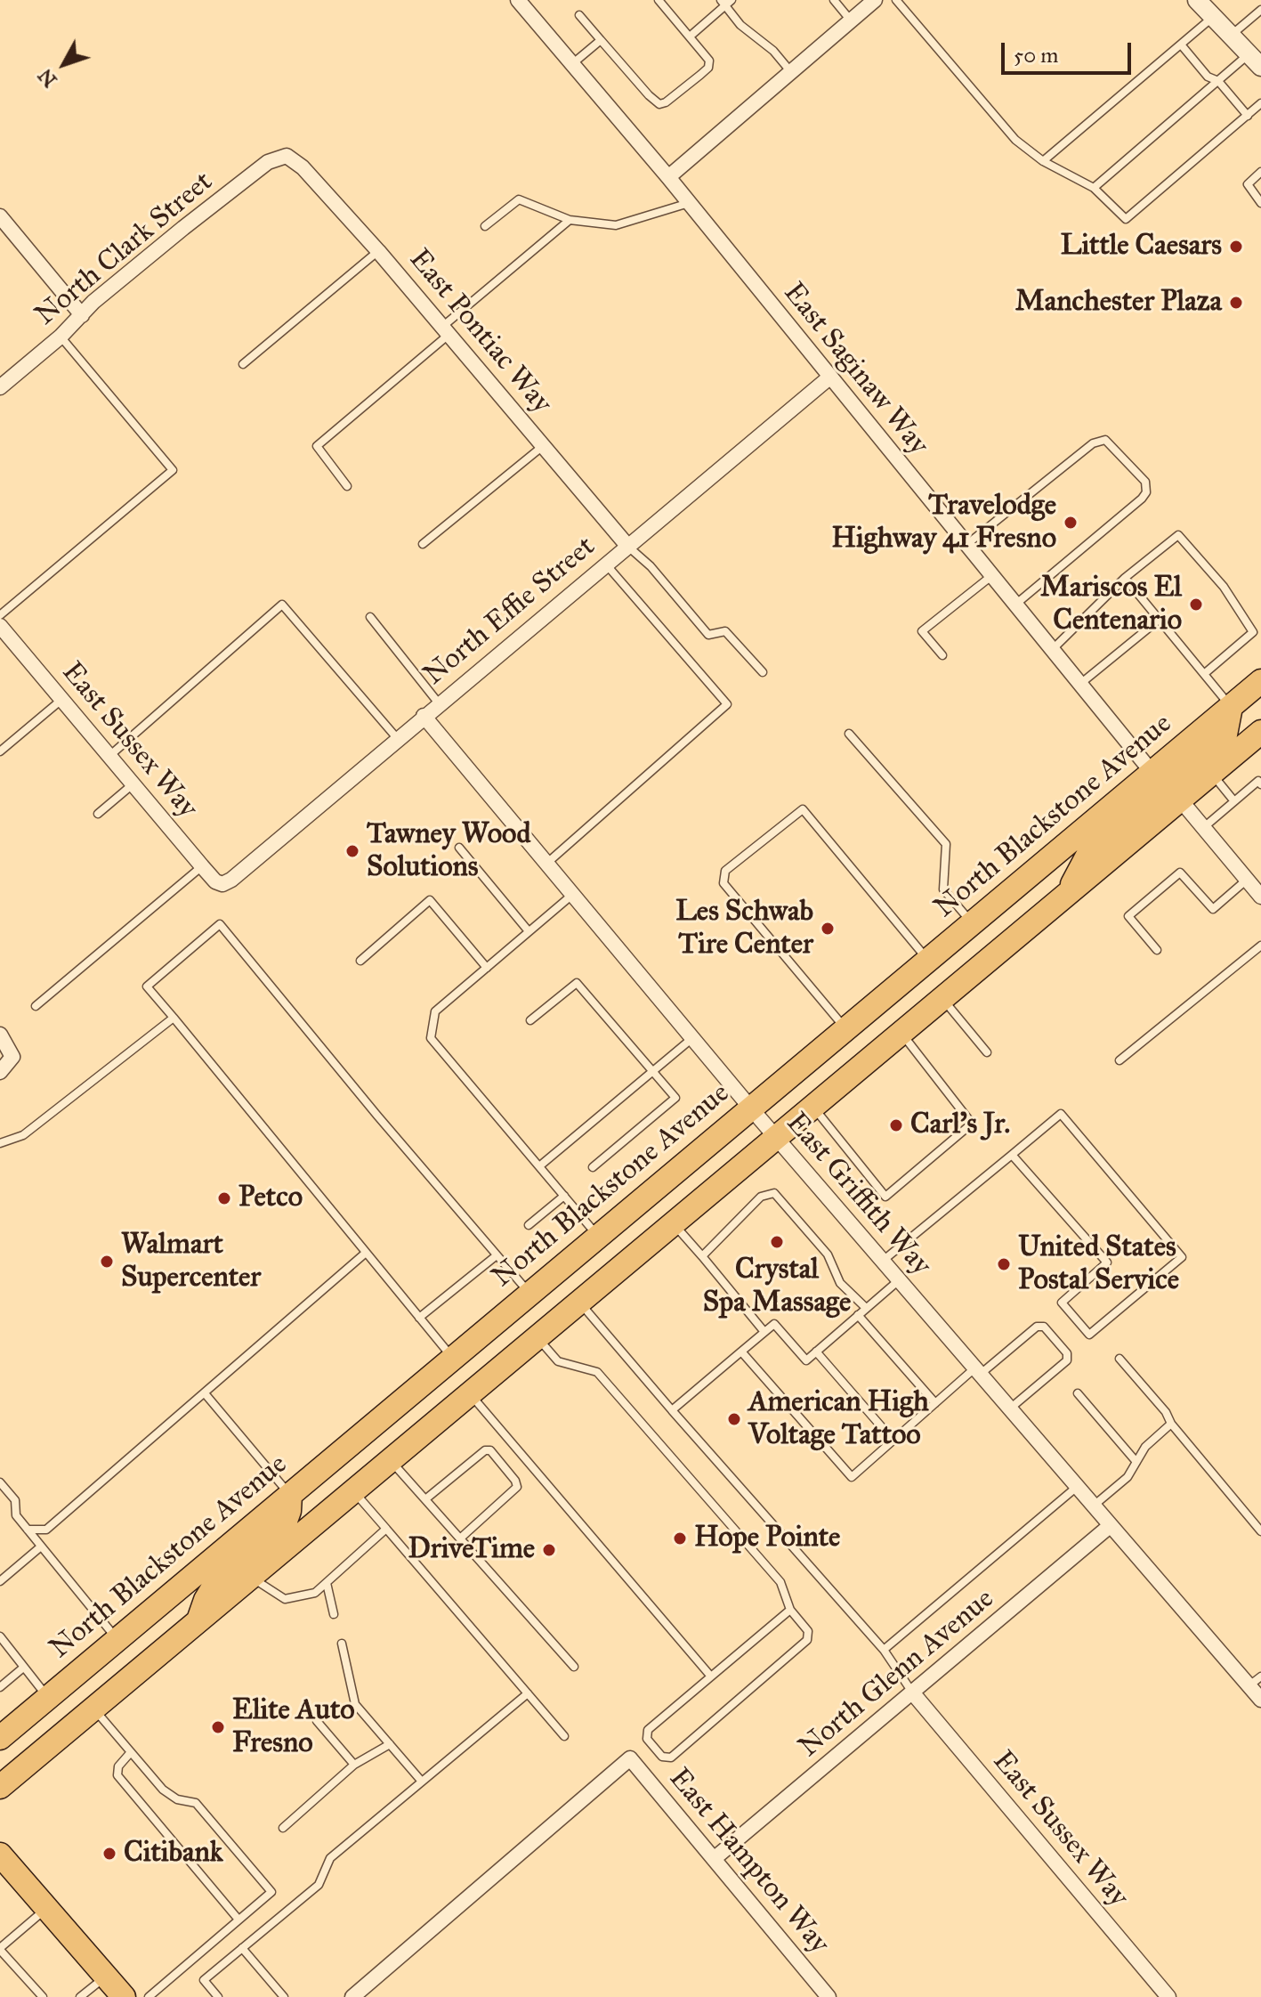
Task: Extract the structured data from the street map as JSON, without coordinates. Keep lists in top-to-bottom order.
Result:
{
  "streets": {
    "main road": ["North Blackstone Avenue"],
    "street": [
      "North Clark Street",
      "East Pontiac Way",
      "East Saginaw Way",
      "North Effie Street",
      "East Sussex Way",
      "East Griffith Way",
      "North Glenn Avenue",
      "East Hampton Way"
    ]
  },
  "crossings": [
    ["North Clark Street", "East Pontiac Way"],
    ["East Pontiac Way", "North Effie Street"],
    ["East Saginaw Way", "North Effie Street"],
    ["East Saginaw Way", "North Blackstone Avenue"],
    ["North Effie Street", "East Sussex Way"],
    ["North Effie Street", "East Griffith Way"],
    ["East Sussex Way", "North Glenn Avenue"],
    ["North Blackstone Avenue", "East Griffith Way"],
    ["East Griffith Way", "North Glenn Avenue"],
    ["North Glenn Avenue", "East Hampton Way"]
  ],
  "places": [
    "Little Caesars",
    "Manchester Plaza",
    "Travelodge Highway 41 Fresno",
    "Mariscos El Centenario",
    "Tawney Wood Solutions",
    "Les Schwab Tire Center",
    "Carl's Jr.",
    "Petco",
    "Crystal Spa Massage",
    "Walmart Supercenter",
    "United States Postal Service",
    "American High Voltage Tattoo",
    "Hope Pointe",
    "DriveTime",
    "Elite Auto Fresno",
    "Citibank"
  ],
  "scale_bar": "50 m",
  "north": "bottom left"
}
